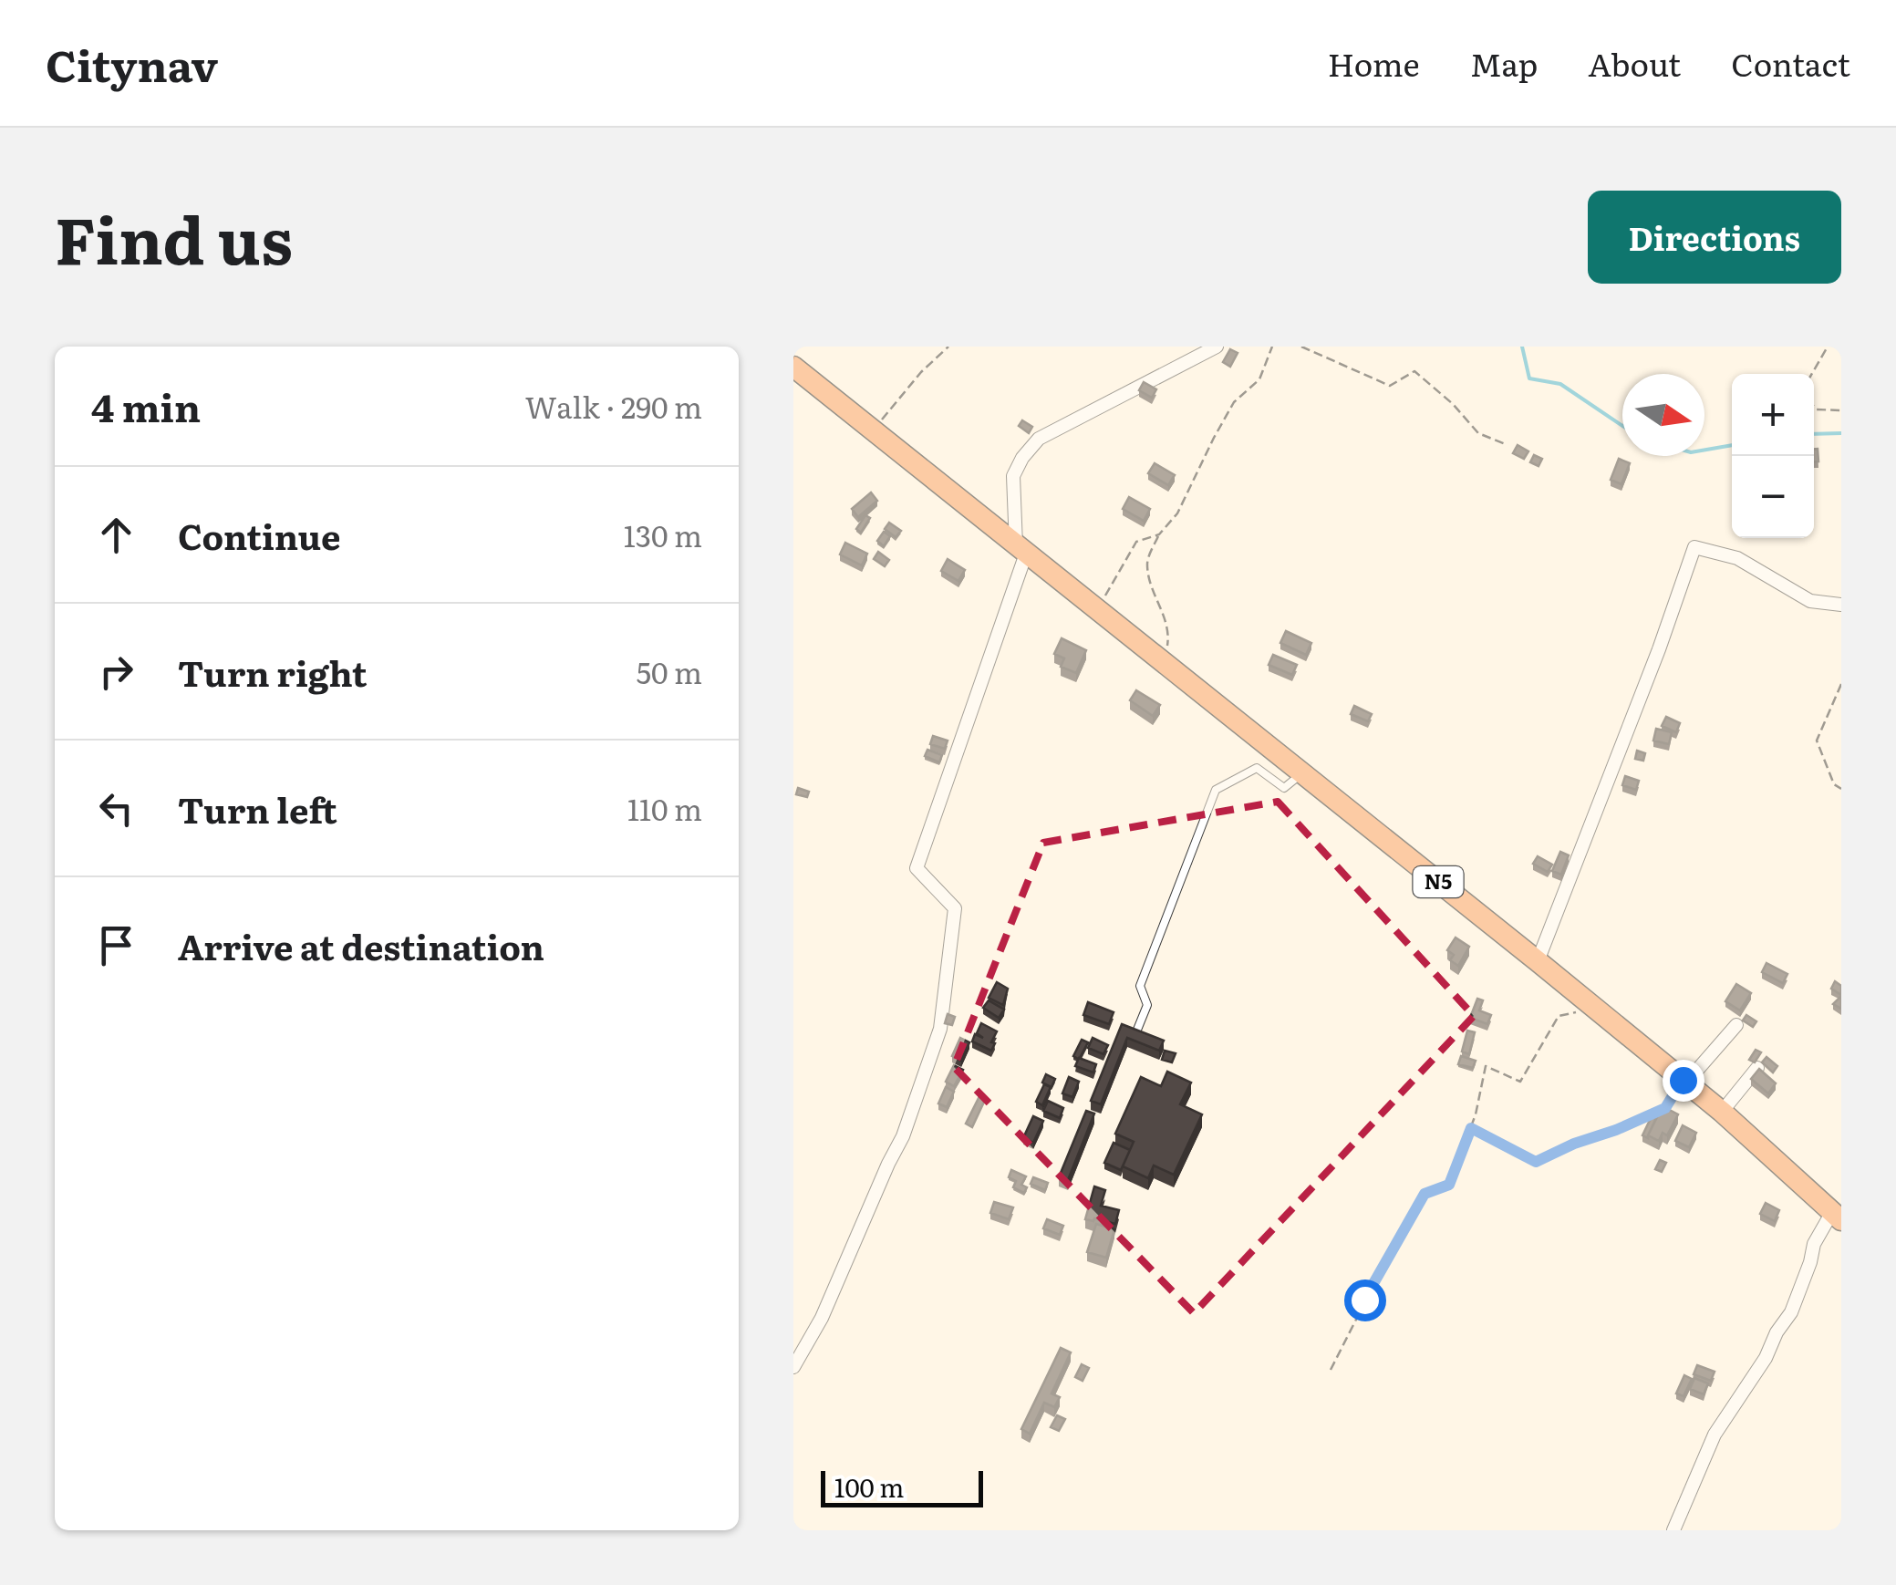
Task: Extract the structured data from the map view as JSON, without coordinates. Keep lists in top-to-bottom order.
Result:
{
  "streets": {
    "highway": ["N5"]
  },
  "scale_bar": "100 m",
  "north": "right",
  "page": {
    "header": "Citynav",
    "nav": [
      "Home",
      "Map",
      "About",
      "Contact"
    ],
    "title": "Find us",
    "buttons": "Directions",
    "heading": ["4 min", "Walk · 290 m"],
    "map_buttons": ["+", "−"],
    "list": [
      ["Continue", "130 m"],
      ["Turn right", "50 m"],
      ["Turn left", "110 m"],
      "Arrive at destination"
    ],
    "scale": "100 m"
  }
}
